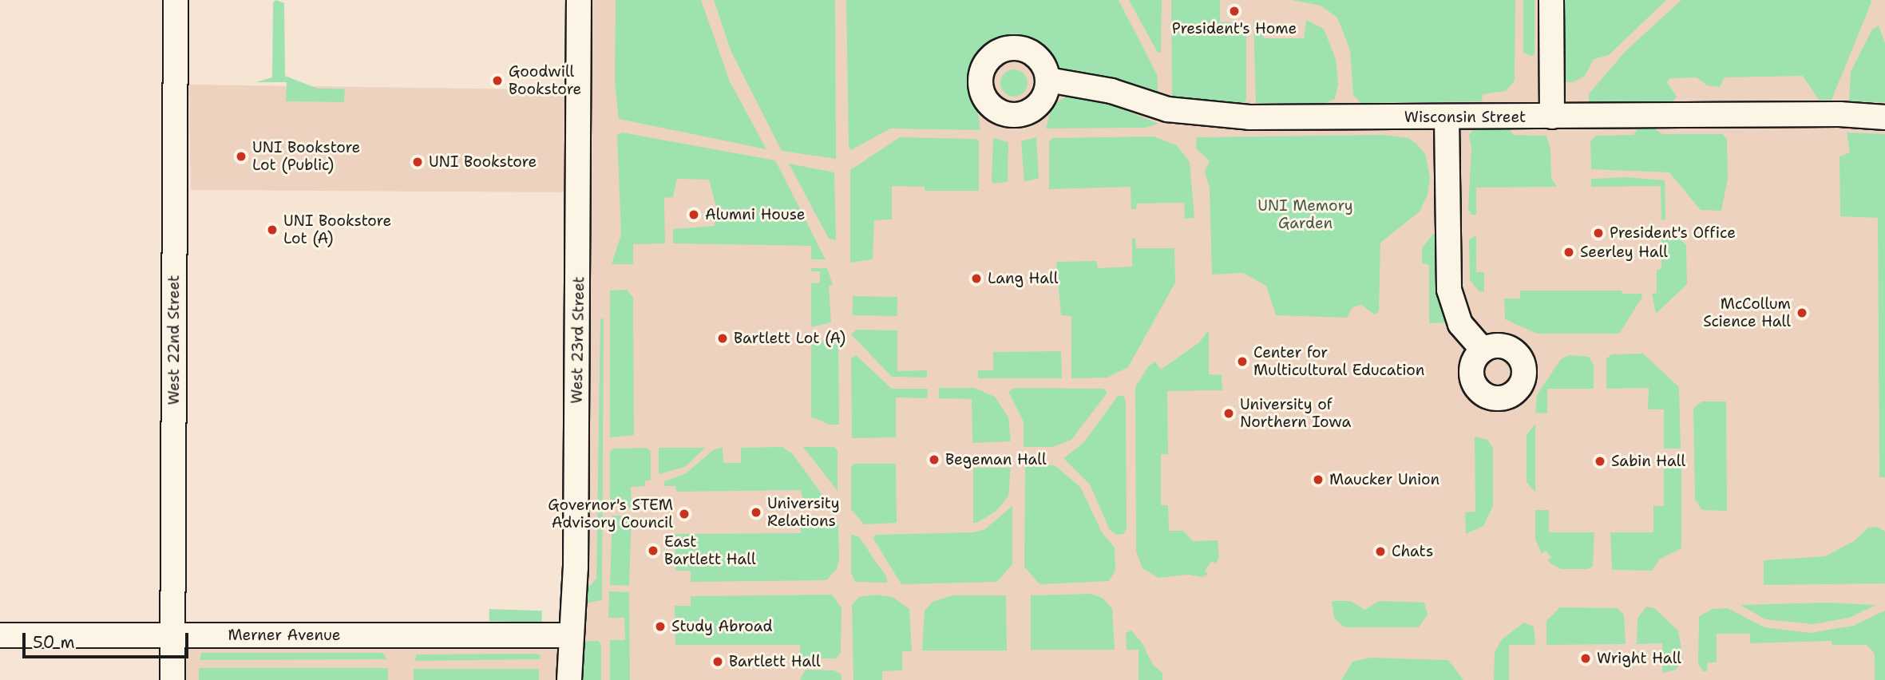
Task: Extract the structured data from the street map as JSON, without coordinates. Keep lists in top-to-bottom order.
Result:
{
  "streets": {
    "street": [
      "Wisconsin Street",
      "West 22nd Street",
      "West 23rd Street",
      "Merner Avenue"
    ]
  },
  "crossings": [
    ["West 22nd Street", "Merner Avenue"],
    ["West 23rd Street", "Merner Avenue"]
  ],
  "parks": ["UNI Memory Garden"],
  "places": [
    "President's Home",
    "Goodwill Bookstore",
    "UNI Bookstore Lot (Public)",
    "UNI Bookstore",
    "Alumni House",
    "UNI Bookstore Lot (A)",
    "President's Office",
    "Seerley Hall",
    "Lang Hall",
    "McCollum Science Hall",
    "Bartlett Lot (A)",
    "Center for Multicultural Education",
    "University of Northern Iowa",
    "Begeman Hall",
    "Sabin Hall",
    "Maucker Union",
    "University Relations",
    "Governor's STEM Advisory Council",
    "East Bartlett Hall",
    "Chats",
    "Study Abroad",
    "Wright Hall",
    "Bartlett Hall"
  ],
  "scale_bar": "50 m"
}
